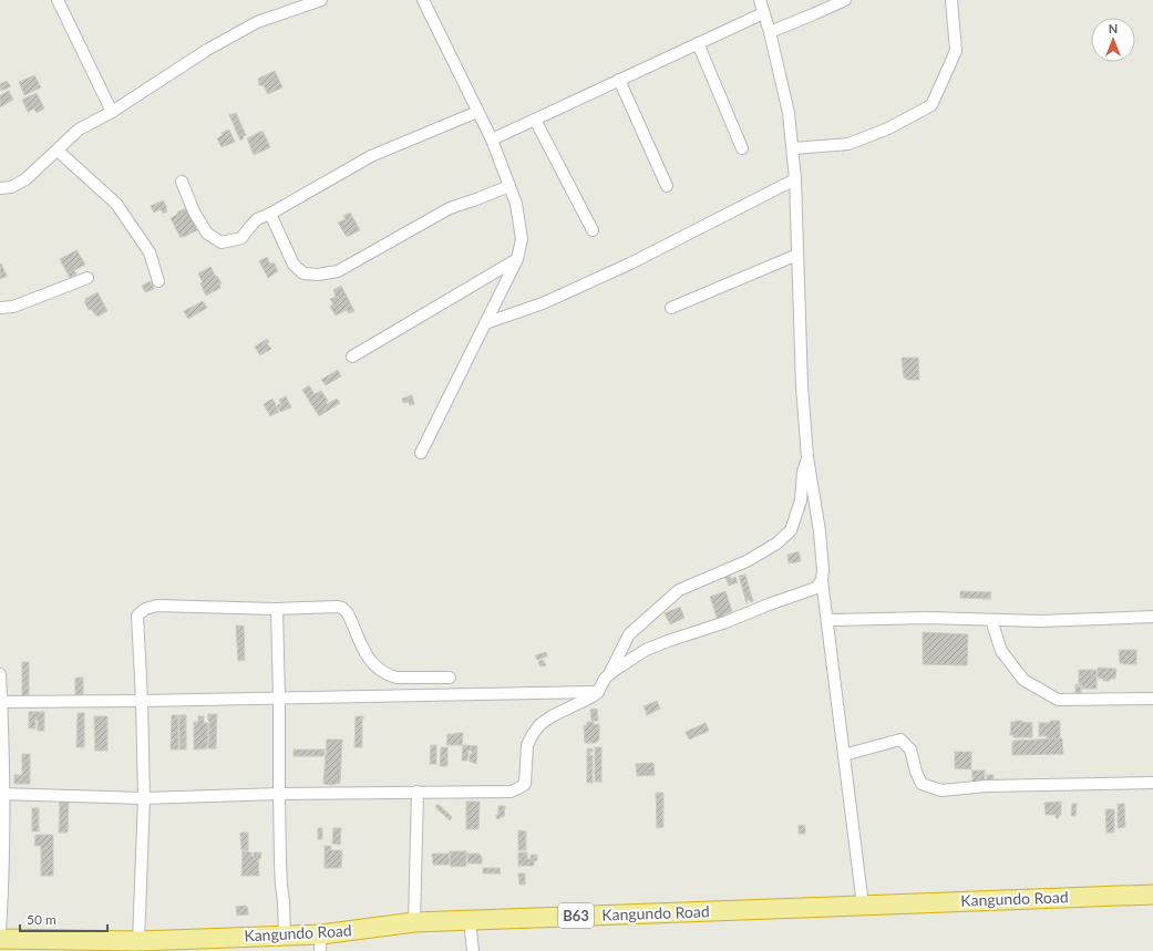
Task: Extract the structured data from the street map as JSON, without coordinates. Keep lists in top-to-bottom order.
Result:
{
  "streets": {
    "highway": ["Kangundo Road", "B63"]
  },
  "scale_bar": "50 m",
  "north": "top"
}
